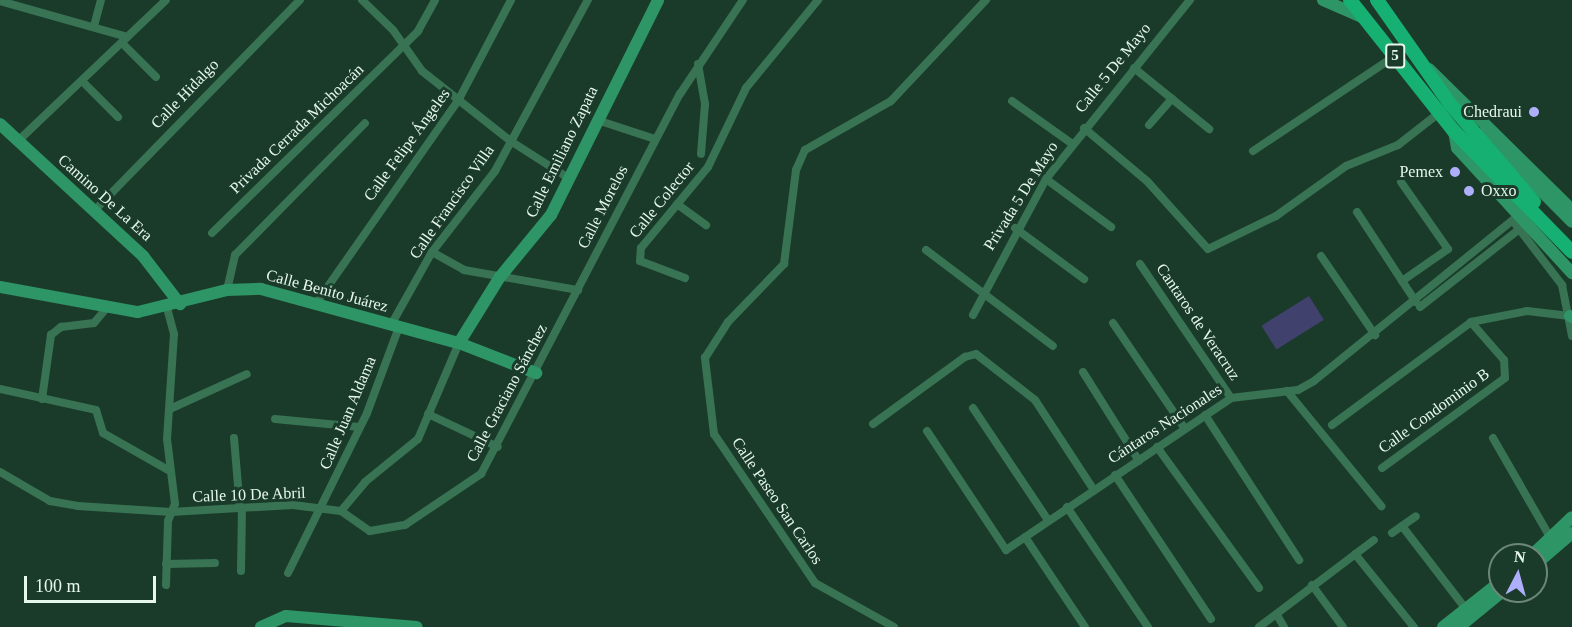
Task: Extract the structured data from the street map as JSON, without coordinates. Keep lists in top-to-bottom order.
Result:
{
  "streets": {
    "main road": ["5"],
    "street": [
      "Calle 5 De Mayo",
      "Calle Hidalgo",
      "Privada Cerrada Michoacán",
      "Calle Felipe Ángeles",
      "Calle Emiliano Zapata",
      "Privada 5 De Mayo",
      "Camino De La Era",
      "Calle Colector",
      "Calle Francisco Villa",
      "Calle Morelos",
      "Calle Benito Juárez",
      "Cantaros de Veracruz",
      "Calle Graciano Sánchez",
      "Calle Condominio B",
      "Calle Juan Aldama",
      "Cántaros Nacionales",
      "Calle 10 De Abril",
      "Calle Paseo San Carlos"
    ]
  },
  "crossings": [
    ["Calle 5 De Mayo", "Privada 5 De Mayo"],
    ["Calle Hidalgo", "Camino De La Era"],
    ["Calle Felipe Ángeles", "Calle Benito Juárez"],
    ["Calle Emiliano Zapata", "Calle Benito Juárez"],
    ["Calle Emiliano Zapata", "Calle 10 De Abril"],
    ["Camino De La Era", "Calle Benito Juárez"],
    ["Calle Francisco Villa", "Calle Benito Juárez"],
    ["Calle Francisco Villa", "Calle Juan Aldama"],
    ["Calle Morelos", "Calle Graciano Sánchez"],
    ["Calle Benito Juárez", "Calle Graciano Sánchez"],
    ["Calle Benito Juárez", "Calle Juan Aldama"],
    ["Calle Benito Juárez", "Calle 10 De Abril"],
    ["Cantaros de Veracruz", "Cántaros Nacionales"],
    ["Calle Graciano Sánchez", "Calle 10 De Abril"],
    ["Calle Juan Aldama", "Calle 10 De Abril"]
  ],
  "places": ["Chedraui", "Pemex", "Oxxo"],
  "scale_bar": "100 m",
  "north": "top"
}
